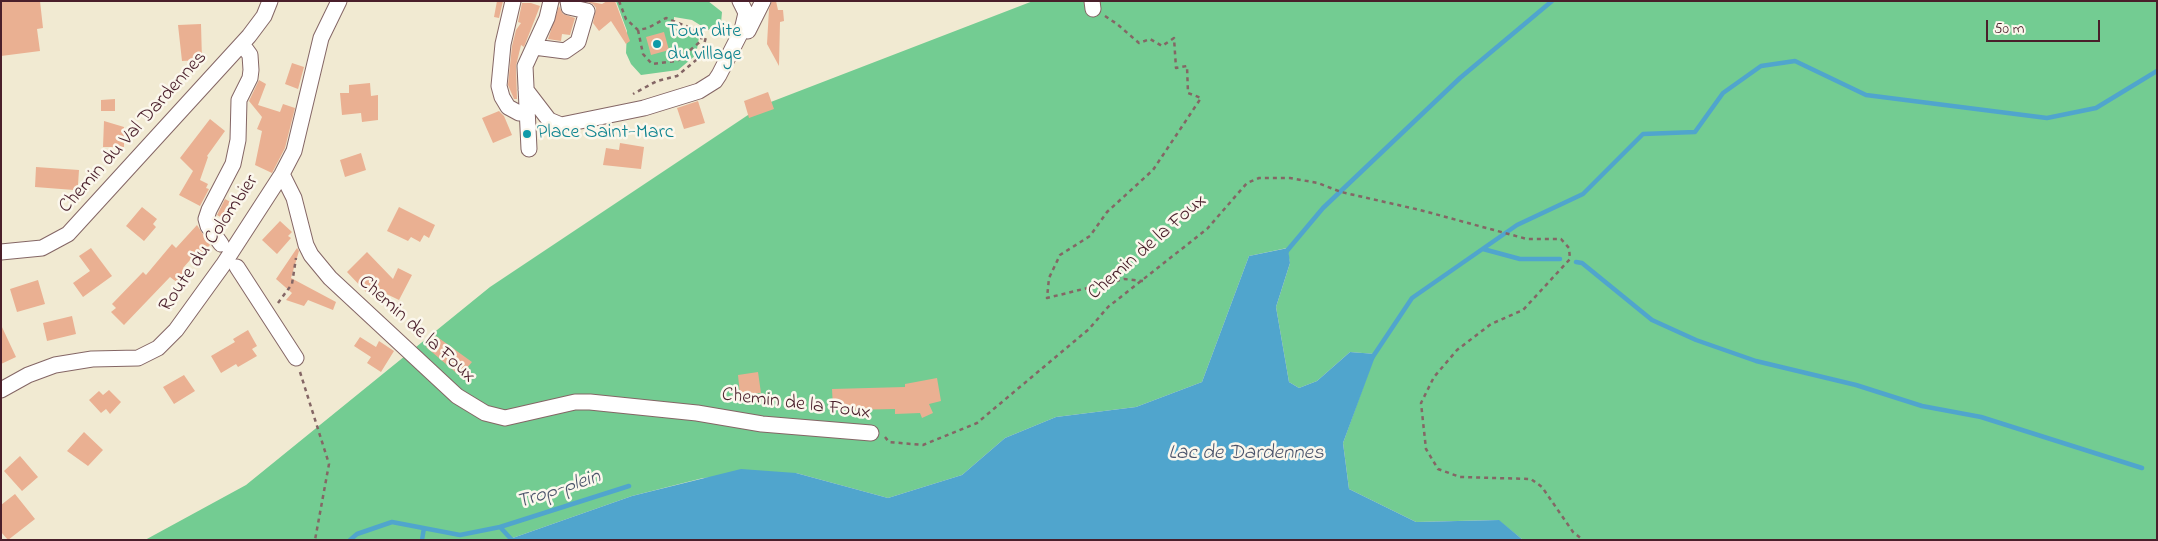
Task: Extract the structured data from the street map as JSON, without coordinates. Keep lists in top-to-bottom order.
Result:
{
  "streets": {
    "street": ["Chemin du Val Dardennes", "Route du Colombier", "Chemin de la Foux"]
  },
  "crossings": [
    ["Route du Colombier", "Chemin de la Foux"]
  ],
  "water": ["Lac de Dardennes", "Trop-plein"],
  "places": ["Tour dite du village", "Place Saint-Marc"],
  "scale_bar": "50 m"
}
